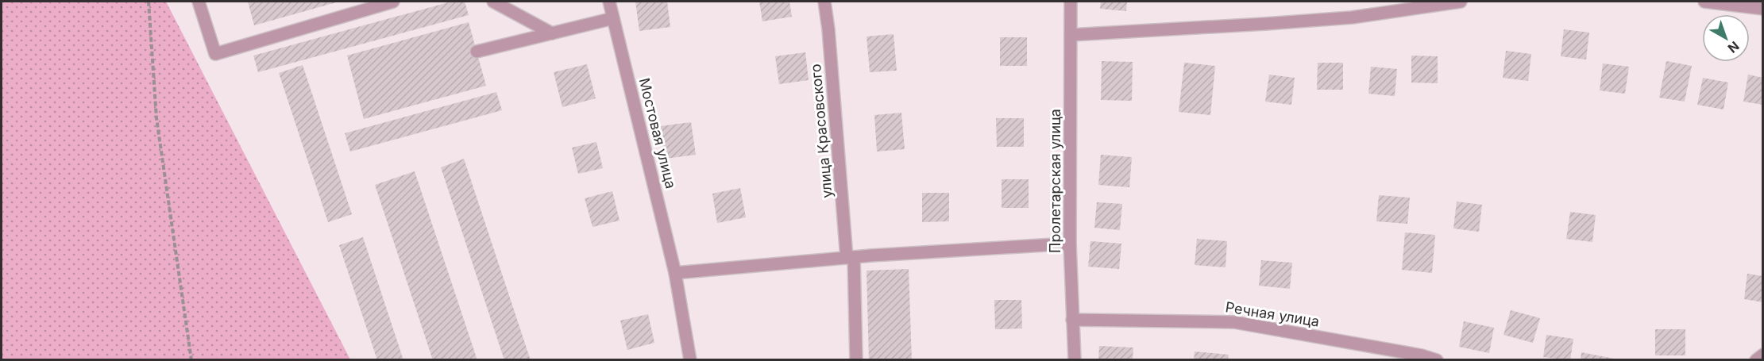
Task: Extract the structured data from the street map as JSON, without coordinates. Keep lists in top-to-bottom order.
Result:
{
  "streets": {
    "street": [
      "улица Красовского",
      "Мостовая улица",
      "Пролетарская улица",
      "Речная улица"
    ]
  },
  "crossings": [
    ["Пролетарская улица", "Речная улица"]
  ],
  "north": "bottom right"
}
